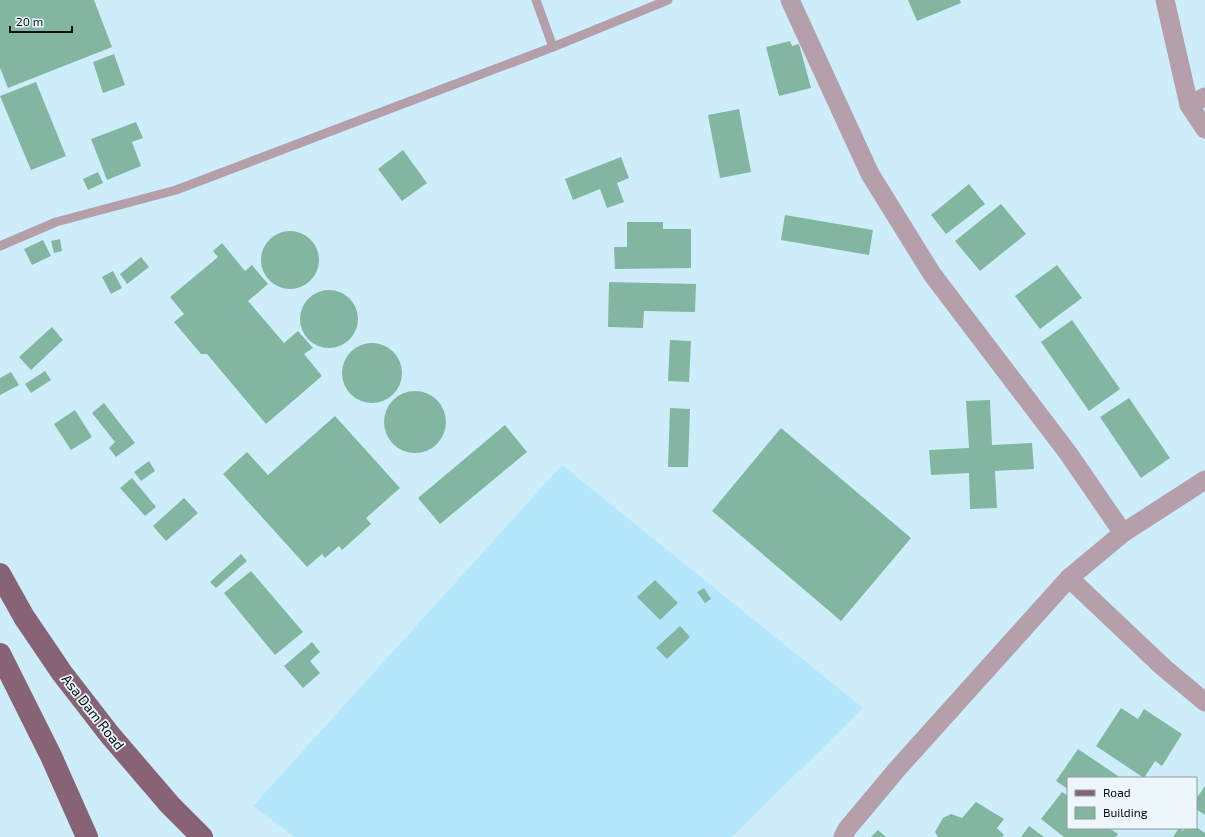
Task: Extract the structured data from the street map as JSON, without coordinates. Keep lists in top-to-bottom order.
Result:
{
  "streets": {
    "main road": ["Asa Dam Road"]
  },
  "legend": ["Road", "Building"],
  "scale_bar": "20 m"
}
